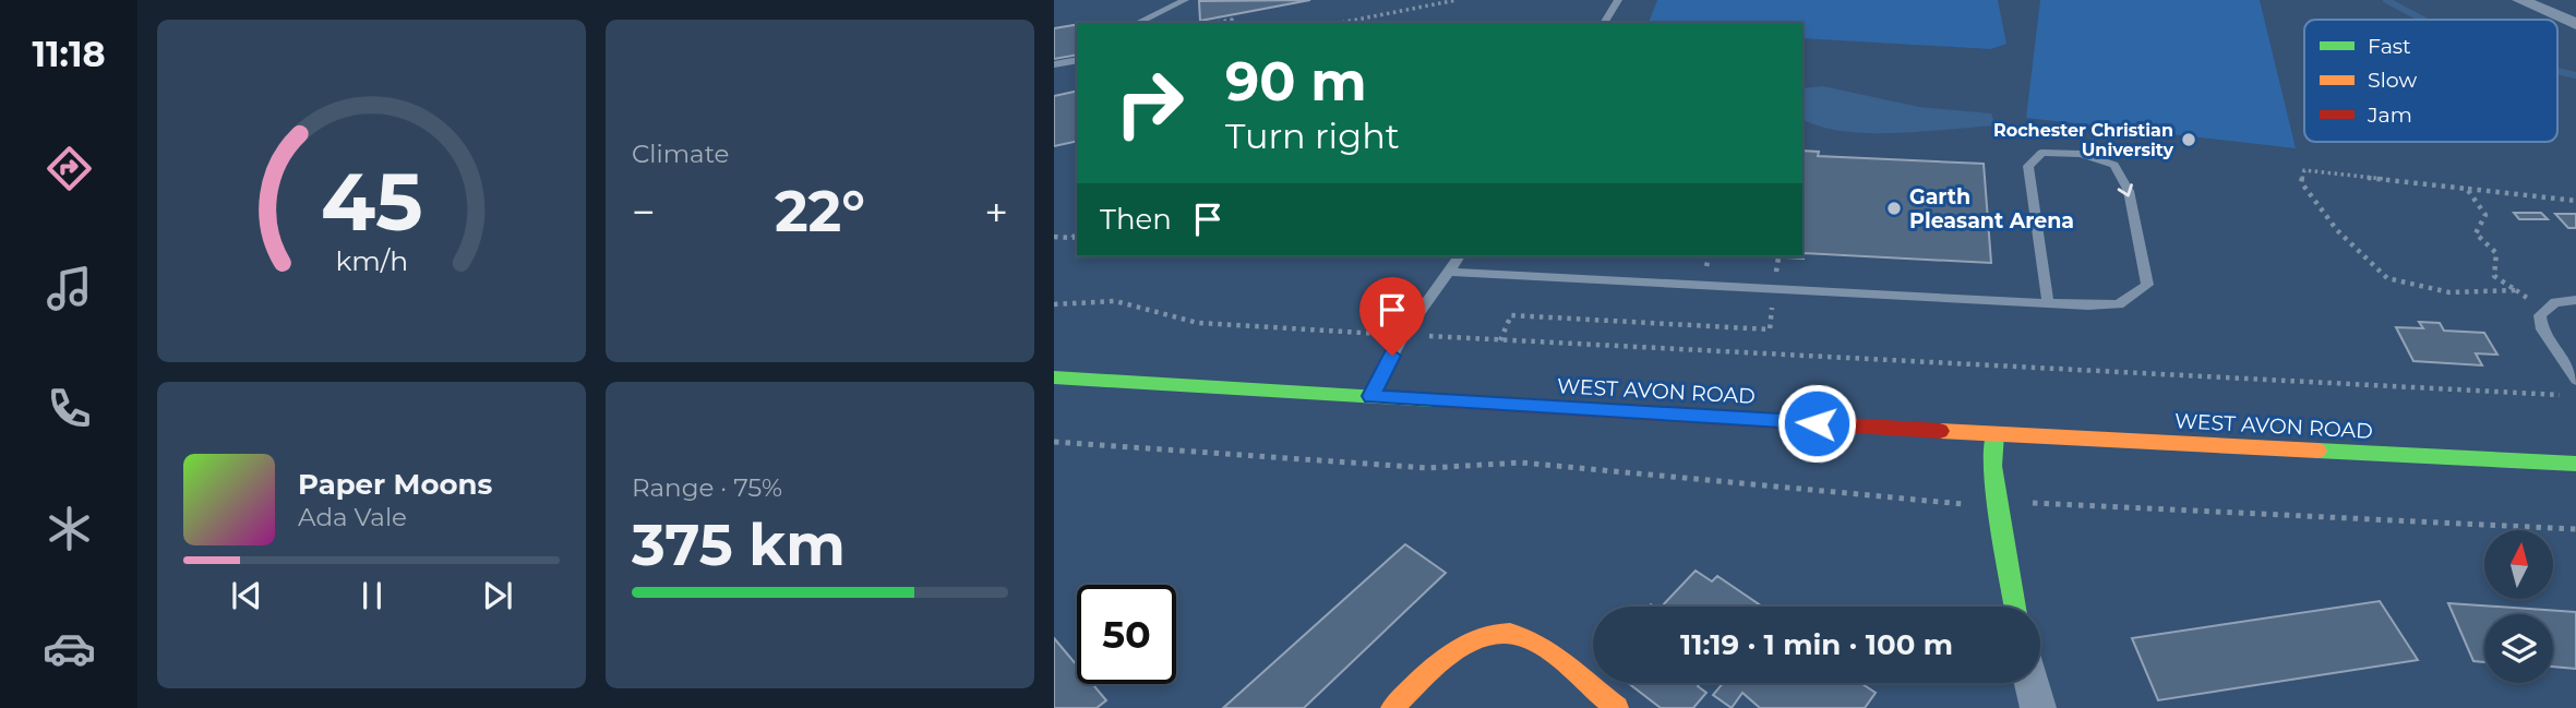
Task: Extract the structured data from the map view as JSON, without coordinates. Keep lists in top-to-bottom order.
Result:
{
  "streets": {
    "main road": ["WEST AVON ROAD"]
  },
  "places": ["Rochester Christian University", "Garth Pleasant Arena"],
  "legend": ["Fast", "Slow", "Jam"],
  "north": "top",
  "page": {
    "tabs": "11:18",
    "tile": [
      "Climate",
      ["Range · 75%", "375 km"]
    ],
    "turn": ["90 m", "Turn right"],
    "heat": ["−", "22°", "+"],
    "then": "Then",
    "song": ["Paper Moons", "Ada Vale"],
    "limit": "50",
    "trip": "11:19 · 1 min · 100 m",
    "gauge": ["45", "km/h"]
  }
}
